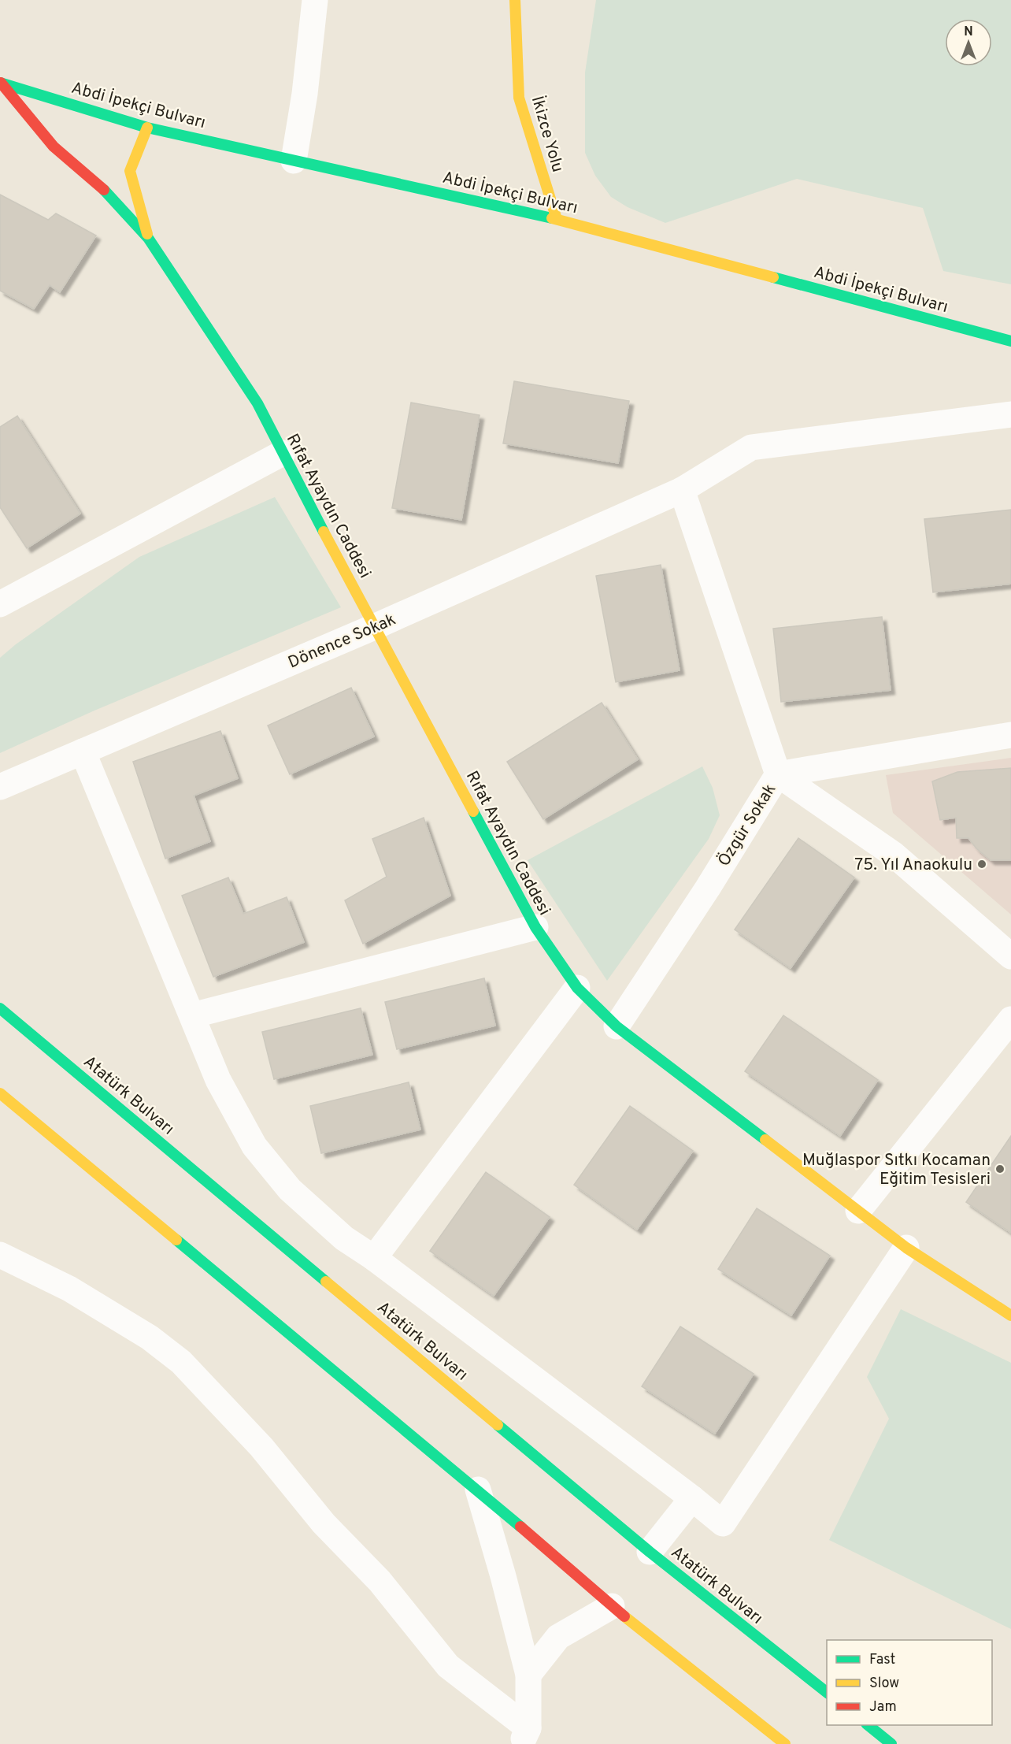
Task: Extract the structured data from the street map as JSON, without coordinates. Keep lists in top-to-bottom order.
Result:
{
  "streets": {
    "main road": [
      "Abdi İpekçi Bulvarı",
      "İkizce Yolu",
      "Rıfat Ayaydın Caddesi",
      "Atatürk Bulvarı"
    ],
    "street": ["Dönence Sokak", "Özgür Sokak"]
  },
  "crossings": [
    ["Abdi İpekçi Bulvarı", "İkizce Yolu"],
    ["Rıfat Ayaydın Caddesi", "Dönence Sokak"],
    ["Rıfat Ayaydın Caddesi", "Özgür Sokak"]
  ],
  "places": ["75. Yıl Anaokulu", "Muğlaspor Sıtkı Kocaman Eğitim Tesisleri"],
  "legend": ["Fast", "Slow", "Jam"],
  "north": "top"
}
